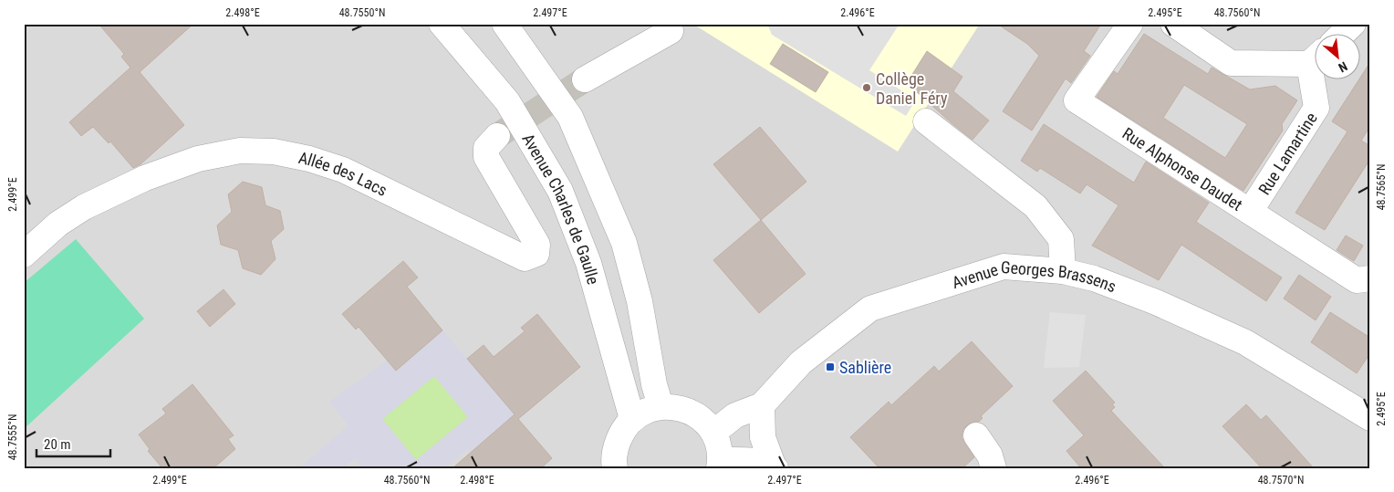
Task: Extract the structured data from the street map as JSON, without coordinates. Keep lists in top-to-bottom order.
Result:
{
  "streets": {
    "street": [
      "Rue Lamartine",
      "Rue Alphonse Daudet",
      "Allée des Lacs",
      "Avenue Charles de Gaulle",
      "Avenue Georges Brassens"
    ]
  },
  "crossings": [
    ["Rue Lamartine", "Rue Alphonse Daudet"]
  ],
  "places": {
    "other": ["Collège Daniel Féry"],
    "transit": ["Sablière"]
  },
  "scale_bar": "20 m",
  "north": "bottom right",
  "coordinates": [
    "2.498°E",
    "48.7550°N",
    "2.497°E",
    "2.496°E",
    "2.495°E",
    "48.7560°N",
    "48.7565°N",
    "2.499°E",
    "48.7555°N",
    "48.7570°N"
  ]
}
